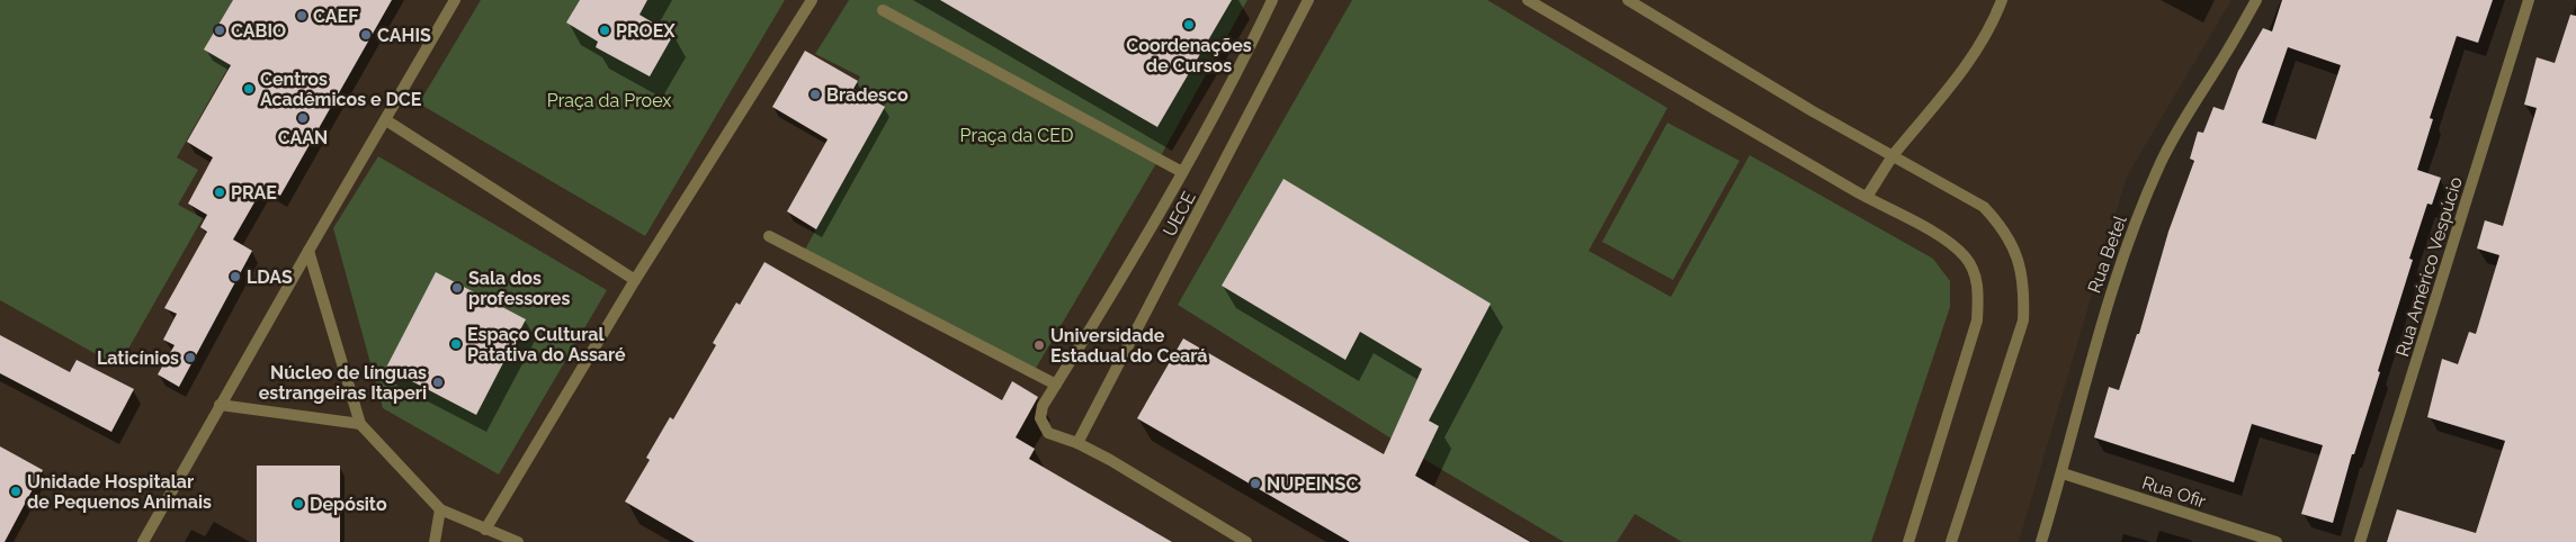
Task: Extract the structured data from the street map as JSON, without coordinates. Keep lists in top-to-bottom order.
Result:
{
  "streets": {
    "street": [
      "UECE",
      "Rua Betel",
      "Rua Américo Vespúcio",
      "Rua Ofir"
    ]
  },
  "crossings": [
    ["Rua Betel", "Rua Ofir"]
  ],
  "parks": ["Praça da Proex", "Praça da CED"],
  "places": [
    "CAEF",
    "Coordenações de Cursos",
    "CABIO",
    "PROEX",
    "CAHIS",
    "Centros Acadêmicos e DCE",
    "Bradesco",
    "CAAN",
    "PRAE",
    "LDAS",
    "Sala dos professores",
    "Espaço Cultural Patativa do Assaré",
    "Universidade Estadual do Ceará",
    "Laticínios",
    "Núcleo de línguas estrangeiras Itaperi",
    "NUPEINSC",
    "Unidade Hospitalar de Pequenos Animais",
    "Depósito"
  ]
}
